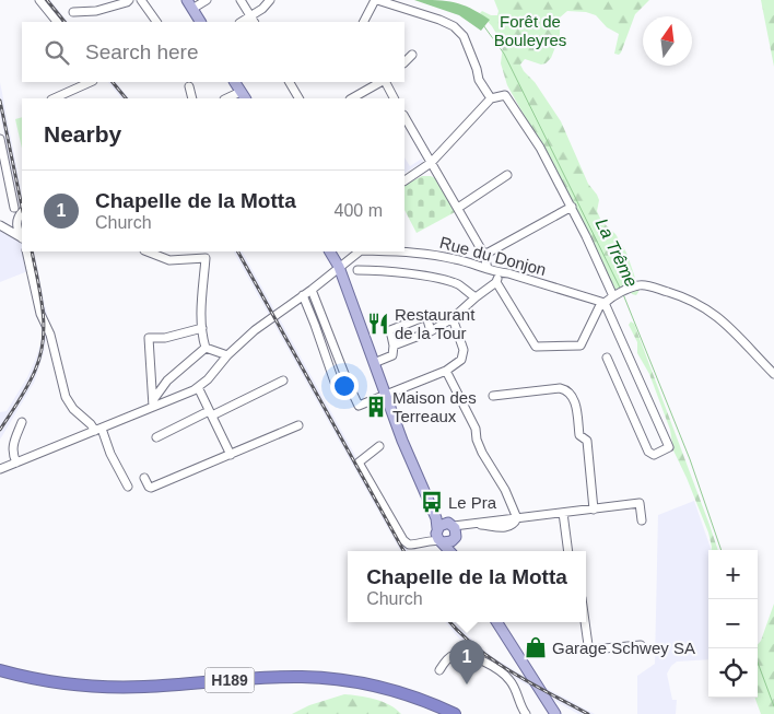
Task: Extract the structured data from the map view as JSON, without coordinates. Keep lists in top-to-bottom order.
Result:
{
  "streets": {
    "highway": ["H189"],
    "street": ["Rue du Donjon"]
  },
  "water": ["La Trême"],
  "parks": ["Forêt de Bouleyres"],
  "places": {
    "restaurant": ["Restaurant de la Tour"],
    "building": ["Maison des Terreaux"],
    "bus stop": ["Le Pra"],
    "shop": ["Garage Schwey SA"]
  },
  "north": "top",
  "page": {
    "search": "Search here",
    "heading": "Nearby",
    "list": [
      {
        "mark": "1",
        "name": "Chapelle de la Motta",
        "note": "Church",
        "value": "400 m"
      }
    ],
    "map_buttons": ["+", "−"],
    "popup": ["Chapelle de la Motta", "Church"],
    "pins": "1"
  }
}
